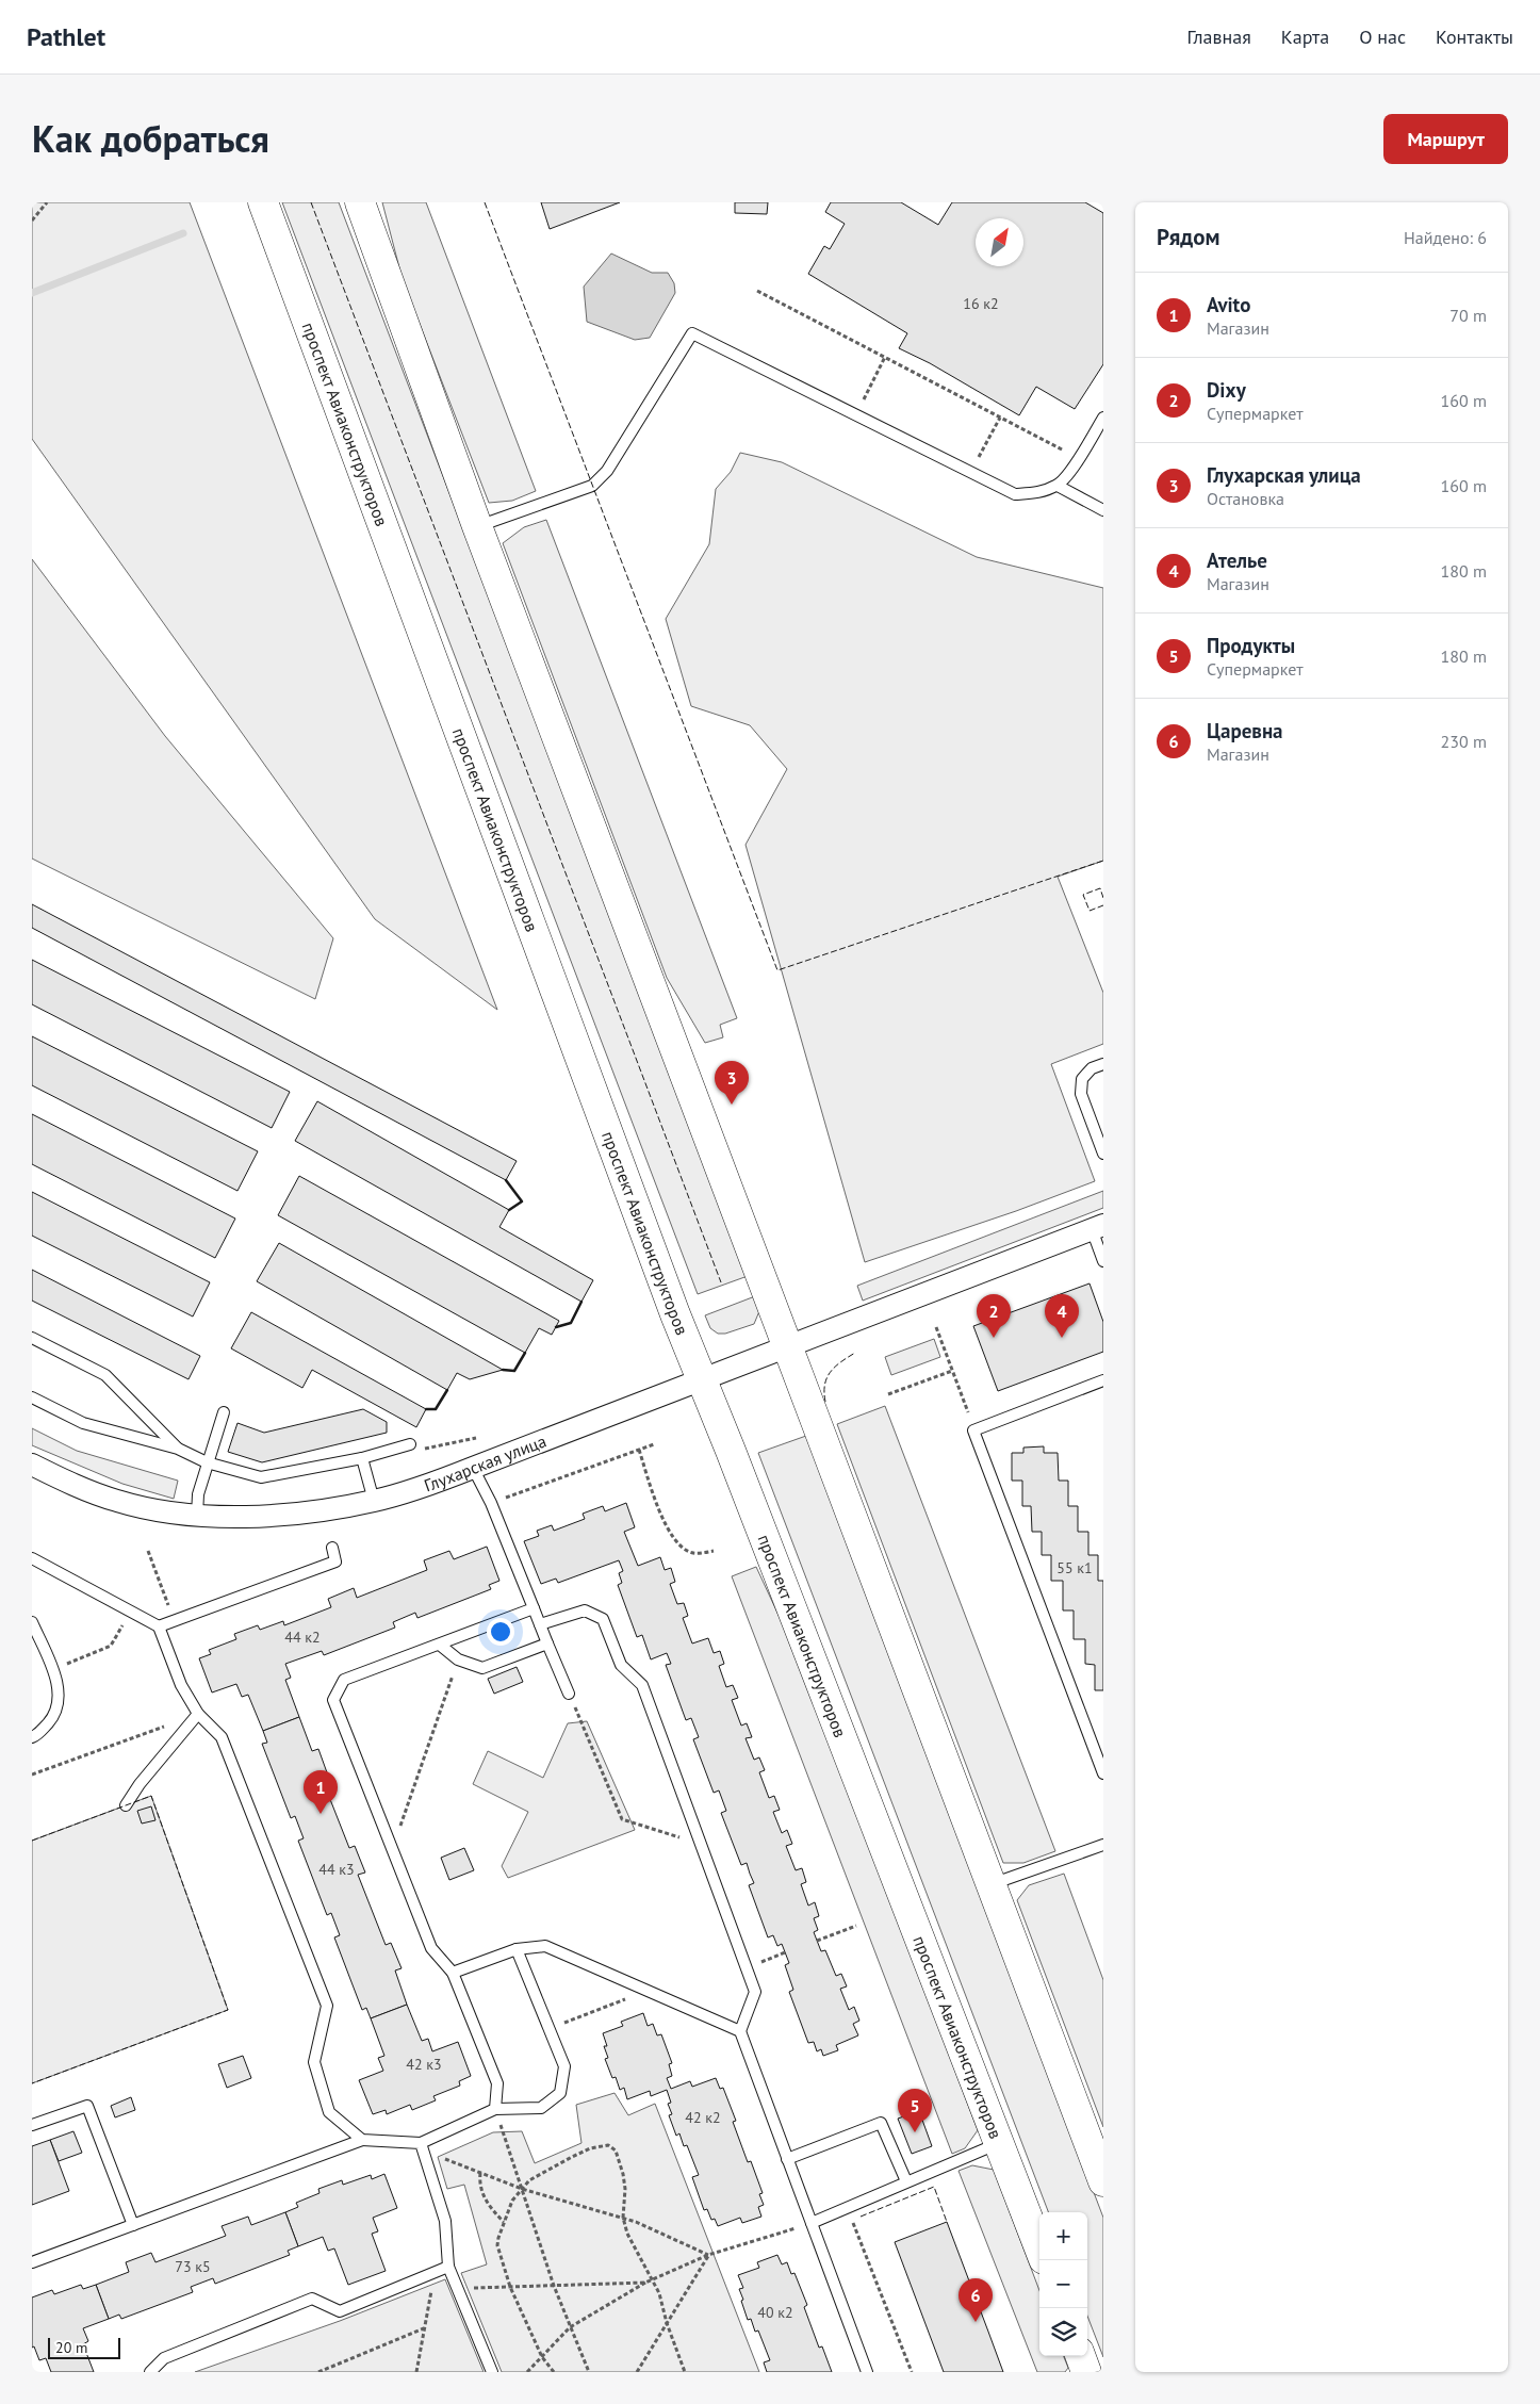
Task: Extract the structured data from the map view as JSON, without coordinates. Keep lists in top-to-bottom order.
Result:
{
  "streets": {
    "street": ["проспект Авиаконструкторов", "Глухарская улица"]
  },
  "crossings": [
    ["проспект Авиаконструкторов", "Глухарская улица"]
  ],
  "house_numbers": [
    "16 к2",
    "55 к1",
    "44 к2",
    "44 к3",
    "42 к3",
    "42 к2",
    "73 к5",
    "40 к2"
  ],
  "scale_bar": "20 m",
  "north": "top right",
  "page": {
    "header": "Pathlet",
    "nav": [
      "Главная",
      "Карта",
      "О нас",
      "Контакты"
    ],
    "title": "Как добраться",
    "buttons": "Маршрут",
    "heading": ["Рядом", "Найдено: 6"],
    "list": [
      {
        "mark": "1",
        "name": "Avito",
        "note": "Магазин",
        "value": "70 m"
      },
      {
        "mark": "2",
        "name": "Dixy",
        "note": "Супермаркет",
        "value": "160 m"
      },
      {
        "mark": "3",
        "name": "Глухарская улица",
        "note": "Остановка",
        "value": "160 m"
      },
      {
        "mark": "4",
        "name": "Ателье",
        "note": "Магазин",
        "value": "180 m"
      },
      {
        "mark": "5",
        "name": "Продукты",
        "note": "Супермаркет",
        "value": "180 m"
      },
      {
        "mark": "6",
        "name": "Царевна",
        "note": "Магазин",
        "value": "230 m"
      }
    ],
    "pins": [
      "3",
      "2",
      "4",
      "1",
      "5",
      "6"
    ],
    "map_buttons": ["+", "−"],
    "scale": "20 m"
  }
}
